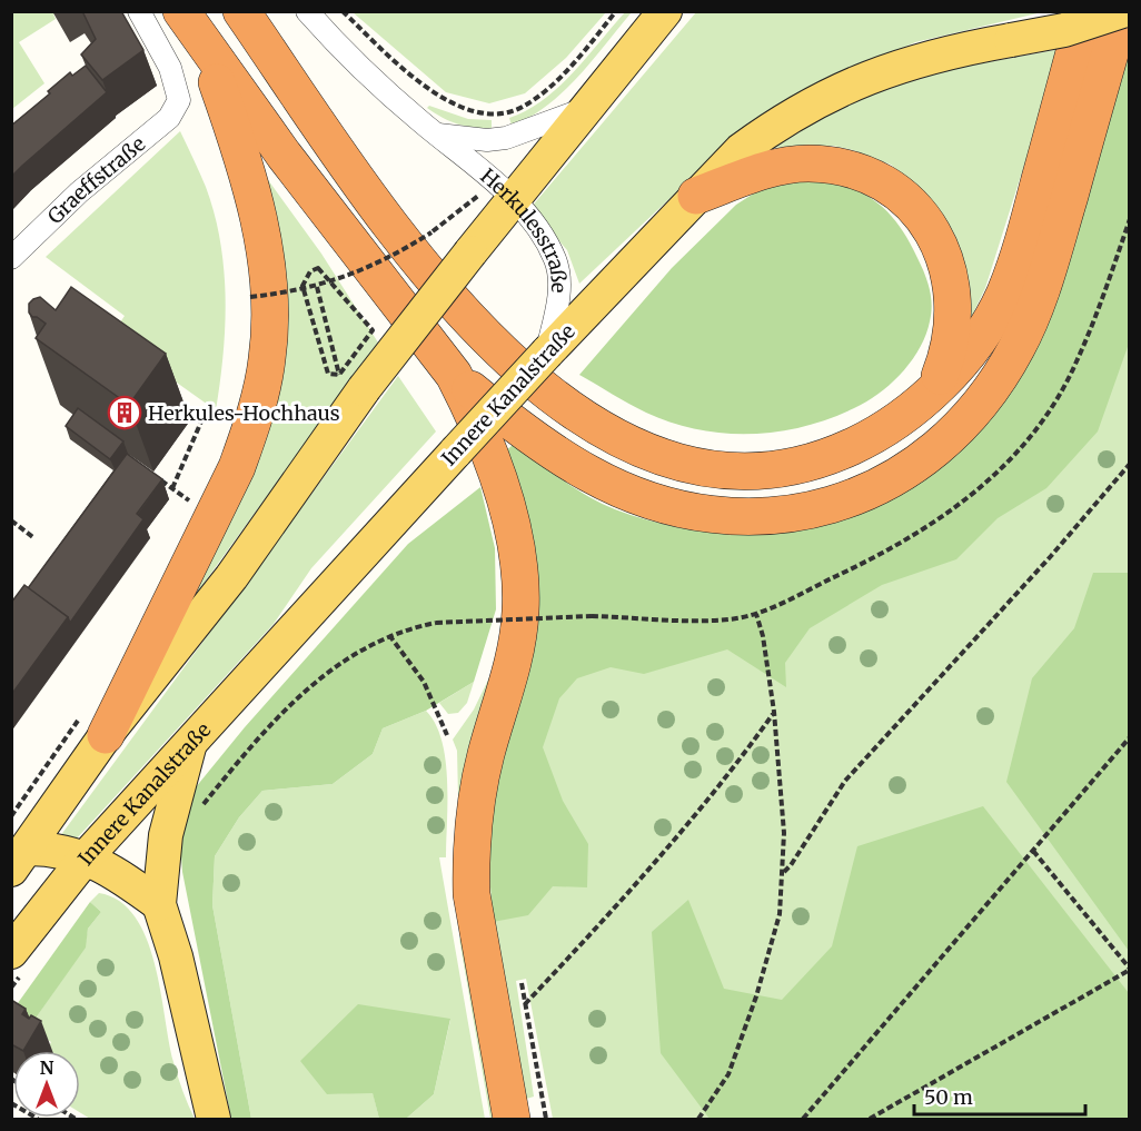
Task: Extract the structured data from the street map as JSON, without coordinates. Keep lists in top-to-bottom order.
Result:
{
  "streets": {
    "main road": ["Innere Kanalstraße"],
    "street": ["Graeffstraße", "Herkulesstraße"]
  },
  "crossings": [
    ["Herkulesstraße", "Innere Kanalstraße"]
  ],
  "places": {
    "building": ["Herkules-Hochhaus"]
  },
  "scale_bar": "50 m",
  "north": "top"
}
